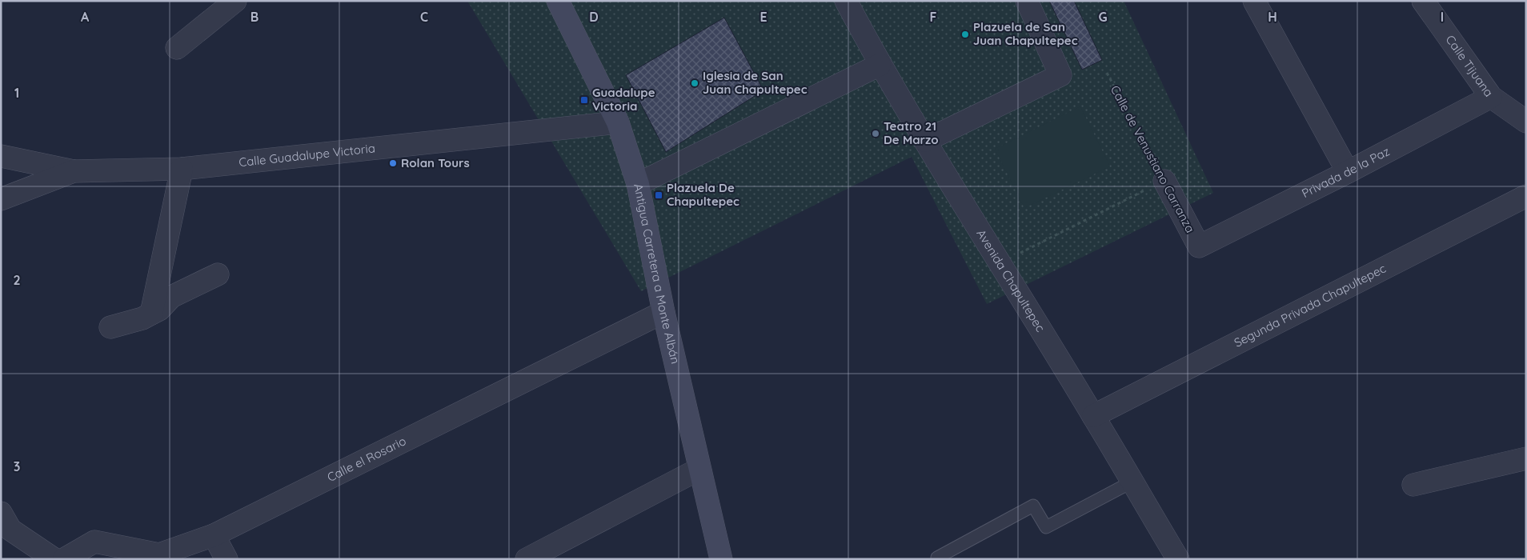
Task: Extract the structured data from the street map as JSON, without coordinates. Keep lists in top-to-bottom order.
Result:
{
  "streets": {
    "street": [
      "Calle Tijuana",
      "Calle Guadalupe Victoria",
      "Calle de Venustiano Carranza",
      "Privada de la Paz",
      "Antigua Carretera a Monte Albán",
      "Avenida Chapultepec",
      "Segunda Privada Chapultepec",
      "Calle el Rosario"
    ]
  },
  "crossings": [
    ["Calle Tijuana", "Privada de la Paz"],
    ["Calle Guadalupe Victoria", "Antigua Carretera a Monte Albán"],
    ["Calle de Venustiano Carranza", "Privada de la Paz"],
    ["Antigua Carretera a Monte Albán", "Calle el Rosario"],
    ["Avenida Chapultepec", "Segunda Privada Chapultepec"]
  ],
  "places": {
    "other": [
      "Plazuela de San Juan Chapultepec",
      "Iglesia de San Juan Chapultepec",
      "Teatro 21 De Marzo",
      "Rolan Tours"
    ],
    "transit": ["Guadalupe Victoria", "Plazuela De Chapultepec"]
  },
  "grid": {
    "columns": [
      "A",
      "B",
      "C",
      "D",
      "E",
      "F",
      "G",
      "H",
      "I"
    ],
    "rows": ["1", "2", "3"]
  }
}
